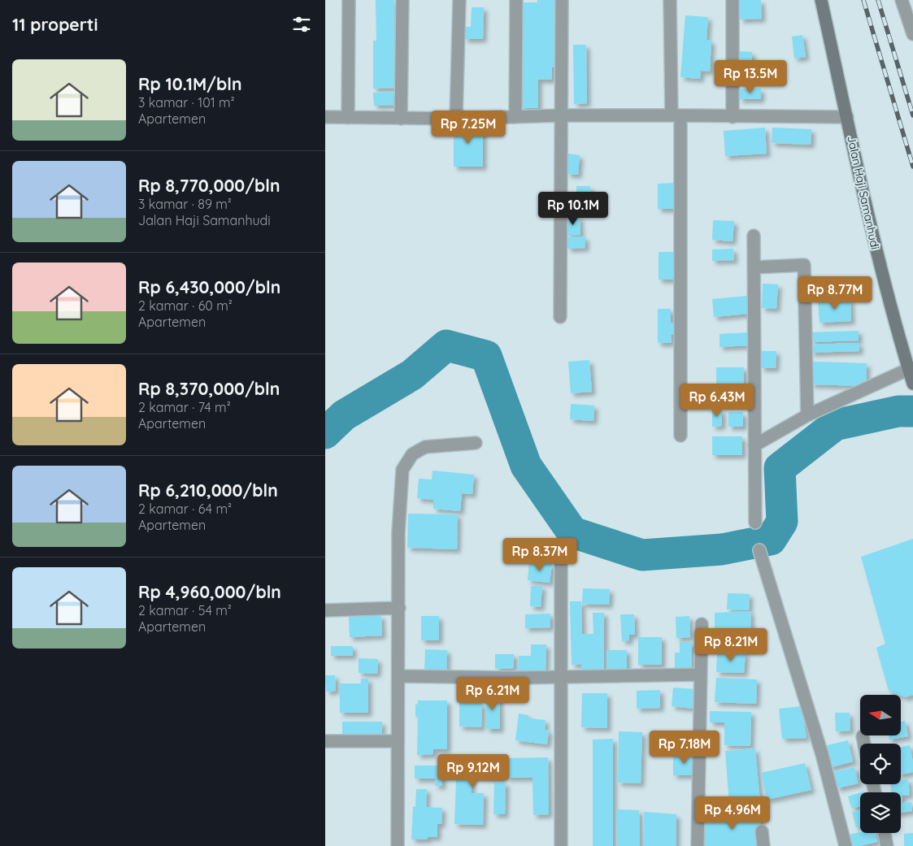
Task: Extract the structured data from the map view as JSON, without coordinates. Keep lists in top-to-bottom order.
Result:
{
  "streets": {
    "main road": ["Jalan Haji Samanhudi"]
  },
  "north": "left",
  "page": {
    "heading": "11 properti",
    "list": [
      {
        "name": "Rp 10.1M/bln",
        "note": "3 kamar · 101 m² · Apartemen"
      },
      {
        "name": "Rp 8,770,000/bln",
        "note": "3 kamar · 89 m² · Jalan Haji Samanhudi"
      },
      {
        "name": "Rp 6,430,000/bln",
        "note": "2 kamar · 60 m² · Apartemen"
      },
      {
        "name": "Rp 8,370,000/bln",
        "note": "2 kamar · 74 m² · Apartemen"
      },
      {
        "name": "Rp 6,210,000/bln",
        "note": "2 kamar · 64 m² · Apartemen"
      },
      {
        "name": "Rp 4,960,000/bln",
        "note": "2 kamar · 54 m² · Apartemen"
      }
    ],
    "price": [
      "Rp 13.5M",
      "Rp 7.25M",
      "Rp 10.1M",
      "Rp 8.77M",
      "Rp 6.43M",
      "Rp 8.37M",
      "Rp 8.21M",
      "Rp 6.21M",
      "Rp 7.18M",
      "Rp 9.12M",
      "Rp 4.96M"
    ]
  }
}
